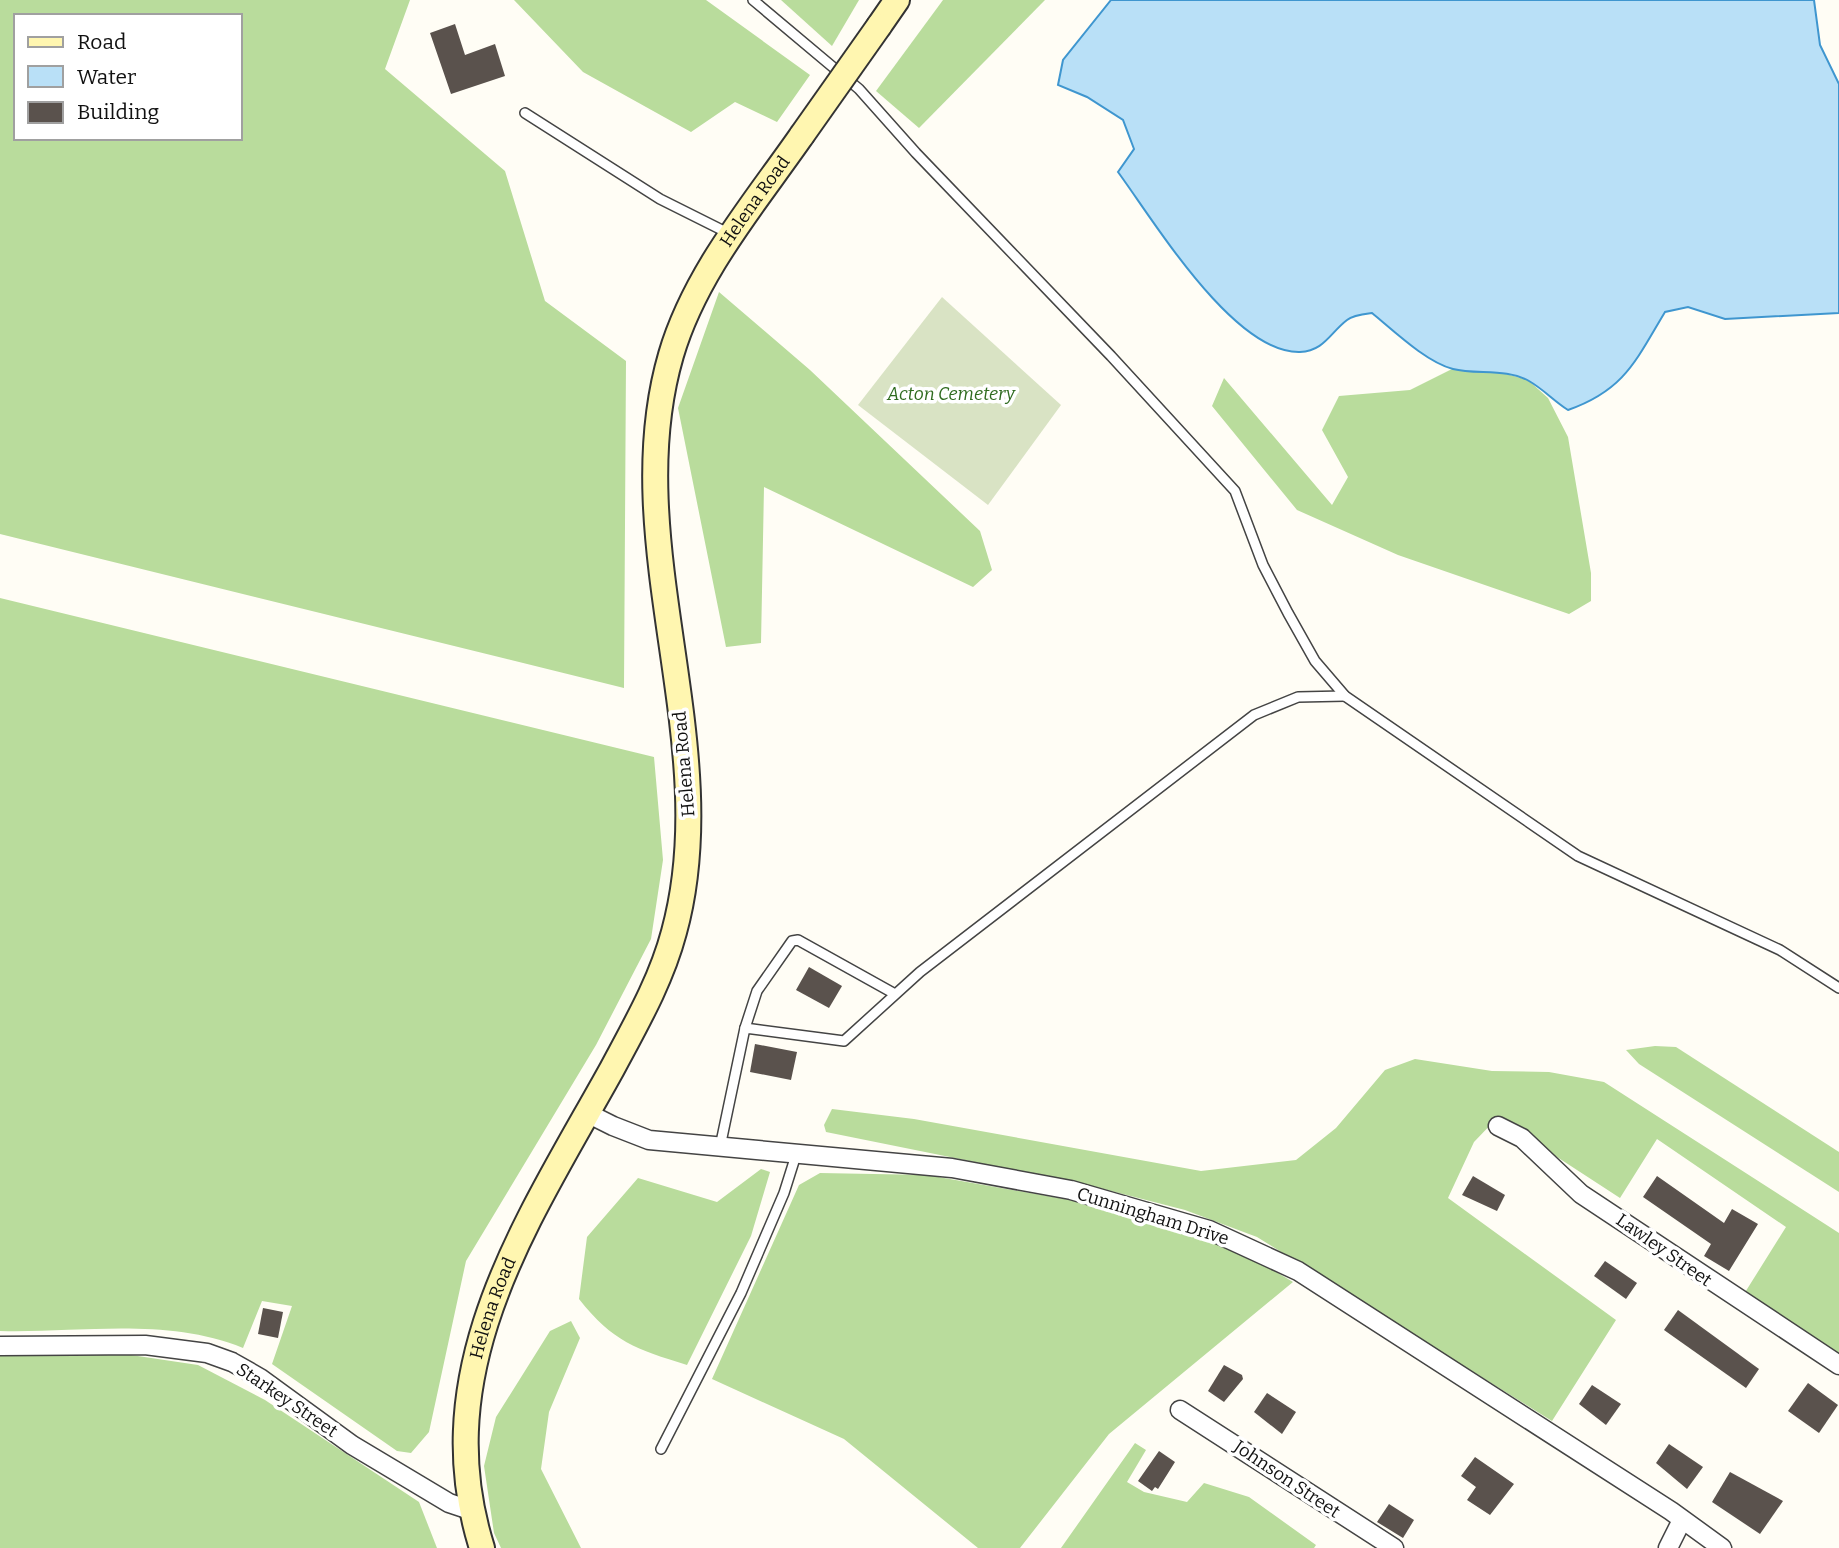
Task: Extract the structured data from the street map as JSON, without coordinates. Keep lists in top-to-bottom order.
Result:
{
  "streets": {
    "main road": ["Helena Road"],
    "street": [
      "Cunningham Drive",
      "Lawley Street",
      "Starkey Street",
      "Johnson Street"
    ]
  },
  "crossings": [
    ["Helena Road", "Cunningham Drive"],
    ["Helena Road", "Starkey Street"]
  ],
  "parks": ["Acton Cemetery"],
  "legend": ["Road", "Water", "Building"]
}
